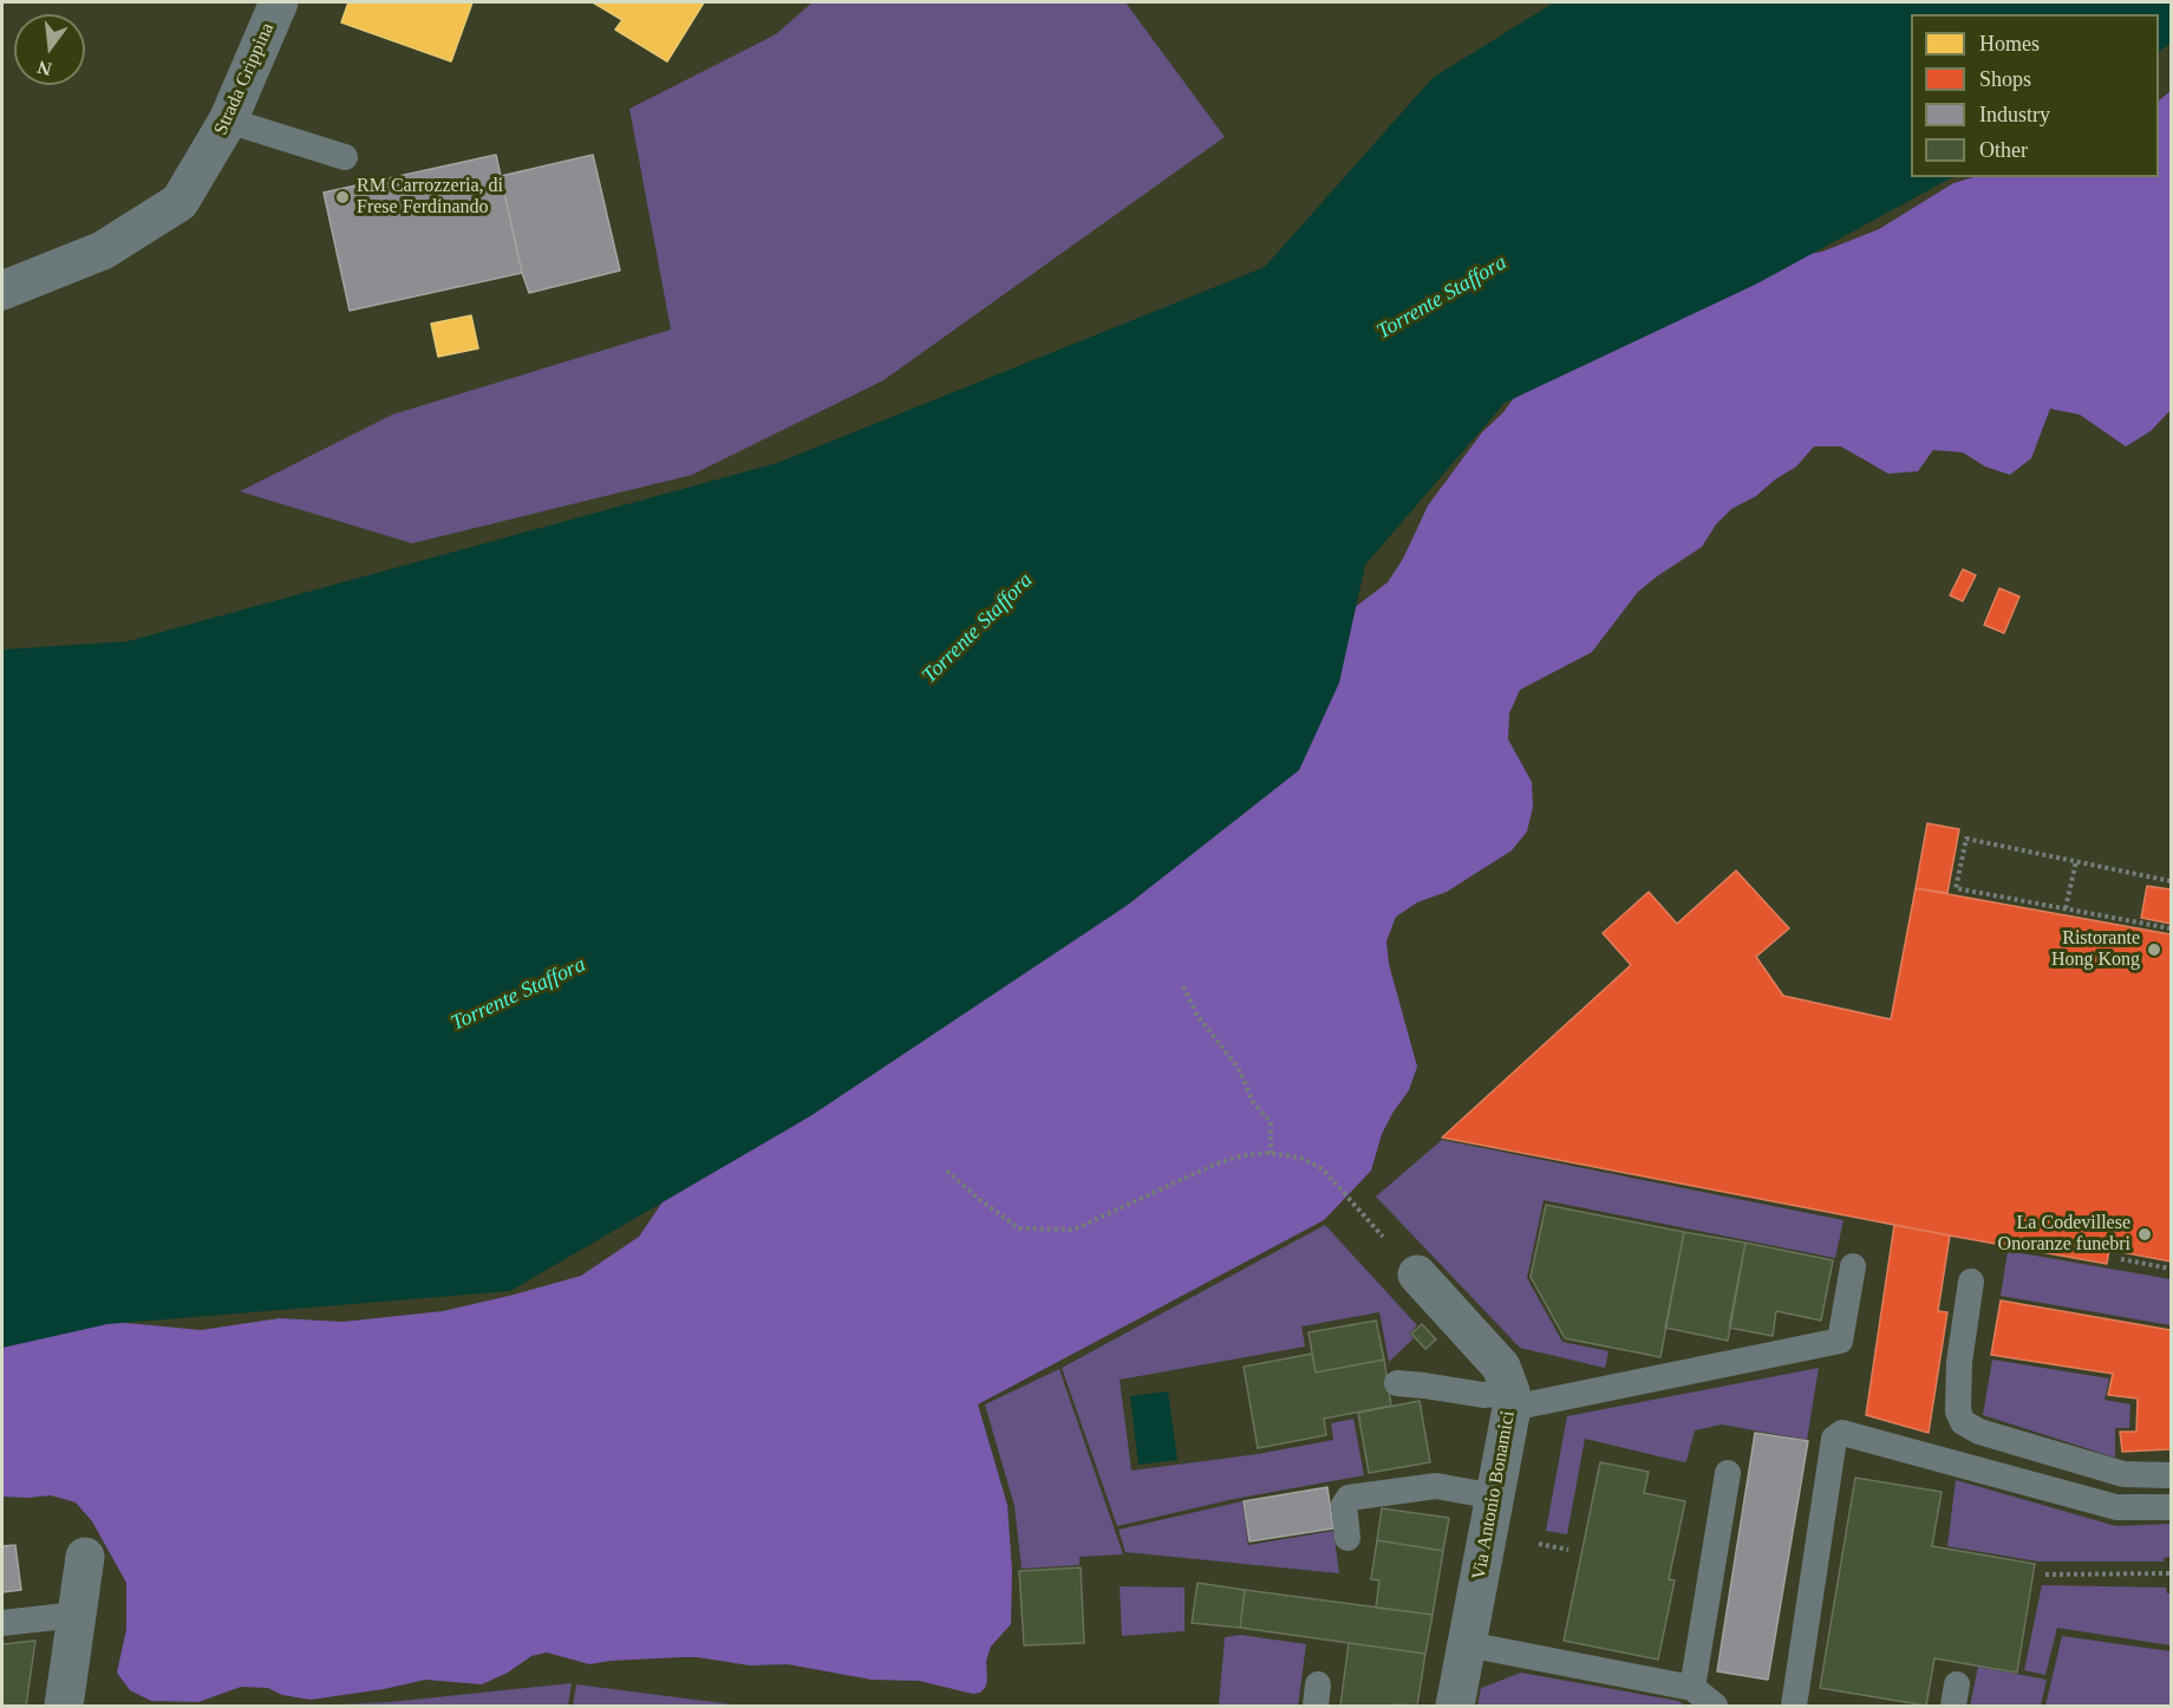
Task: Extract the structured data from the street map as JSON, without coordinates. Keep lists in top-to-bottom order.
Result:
{
  "streets": {
    "street": ["Strada Grippina", "Via Antonio Bonamici"]
  },
  "water": ["Torrente Staffora"],
  "places": ["RM Carrozzeria, di Frese Ferdinando", "Ristorante Hong Kong", "La Codevillese Onoranze funebri"],
  "legend": [
    "Homes",
    "Shops",
    "Industry",
    "Other"
  ],
  "north": "bottom"
}
